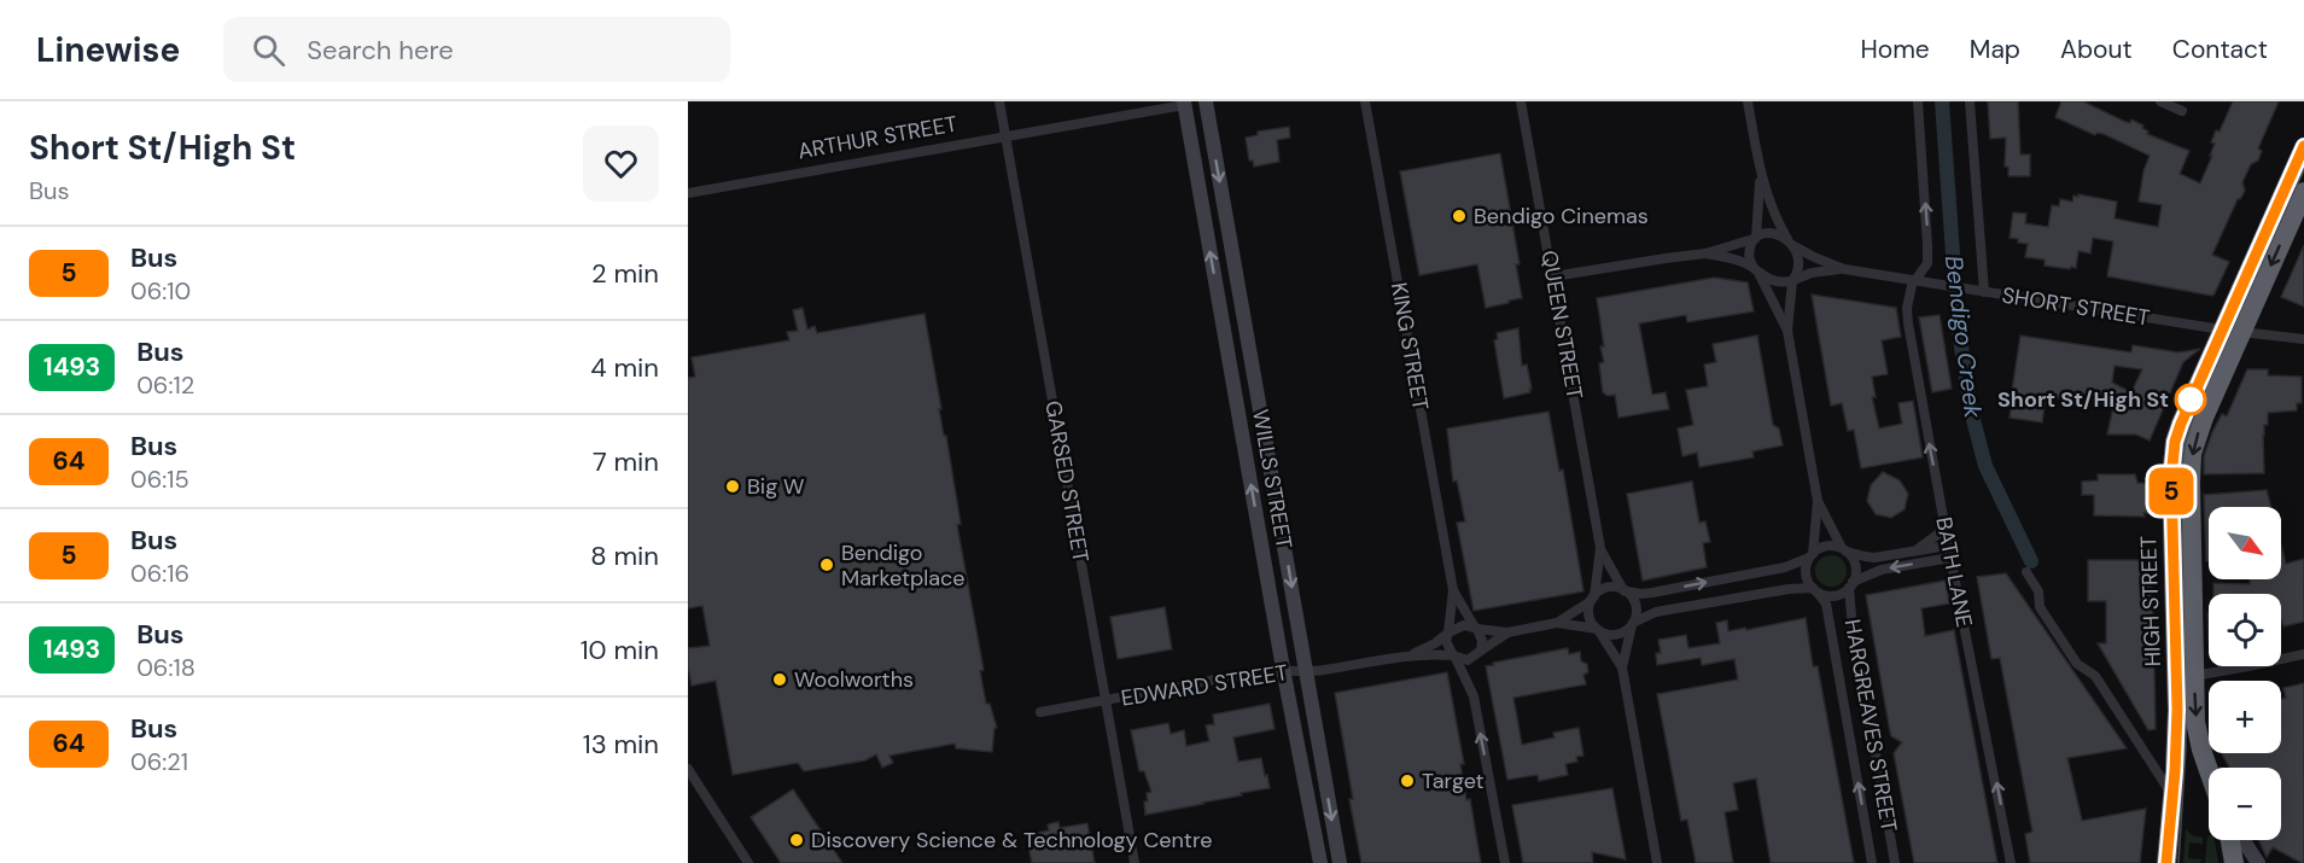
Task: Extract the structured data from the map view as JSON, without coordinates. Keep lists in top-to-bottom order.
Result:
{
  "streets": {
    "highway": ["HIGH STREET"],
    "main road": ["ARTHUR STREET", "WILLS STREET"],
    "street": [
      "SHORT STREET",
      "QUEEN STREET",
      "KING STREET",
      "GARSED STREET",
      "BATH LANE",
      "EDWARD STREET",
      "HARGREAVES STREET"
    ]
  },
  "crossings": [
    ["ARTHUR STREET", "WILLS STREET"],
    ["ARTHUR STREET", "GARSED STREET"],
    ["SHORT STREET", "BATH LANE"],
    ["SHORT STREET", "HIGH STREET"],
    ["KING STREET", "EDWARD STREET"],
    ["WILLS STREET", "EDWARD STREET"],
    ["GARSED STREET", "EDWARD STREET"]
  ],
  "one_way": ["BATH LANE"],
  "water": ["Bendigo Creek"],
  "places": [
    "Bendigo Cinemas",
    "Short St/High St",
    "Big W",
    "Bendigo Marketplace",
    "Woolworths",
    "Target",
    "Discovery Science & Technology Centre"
  ],
  "lines": ["bus line 5"],
  "north": "bottom right",
  "page": {
    "header": "Linewise",
    "search": "Search here",
    "nav": [
      "Home",
      "Map",
      "About",
      "Contact"
    ],
    "heading": ["Short St/High St", "Bus"],
    "on_map": "5",
    "list": [
      {
        "mark": "5",
        "name": "Bus",
        "note": "06:10",
        "value": "2 min"
      },
      {
        "mark": "1493",
        "name": "Bus",
        "note": "06:12",
        "value": "4 min"
      },
      {
        "mark": "64",
        "name": "Bus",
        "note": "06:15",
        "value": "7 min"
      },
      {
        "mark": "5",
        "name": "Bus",
        "note": "06:16",
        "value": "8 min"
      },
      {
        "mark": "1493",
        "name": "Bus",
        "note": "06:18",
        "value": "10 min"
      },
      {
        "mark": "64",
        "name": "Bus",
        "note": "06:21",
        "value": "13 min"
      }
    ],
    "map_buttons": ["+", "−"]
  }
}
